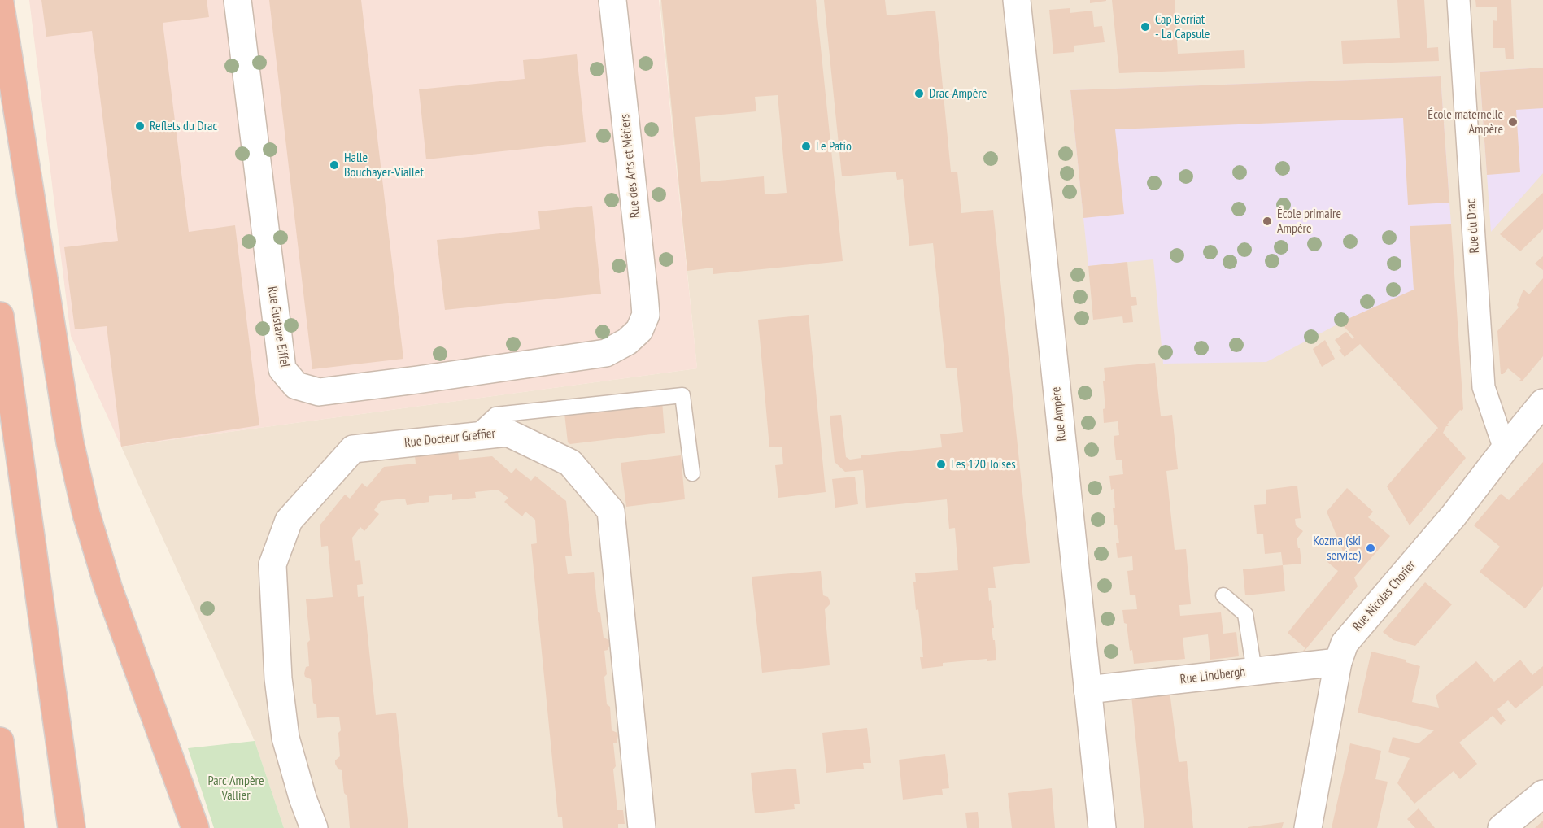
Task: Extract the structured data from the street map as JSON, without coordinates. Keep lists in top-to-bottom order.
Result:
{
  "streets": {
    "street": [
      "Rue des Arts et Métiers",
      "Rue du Drac",
      "Rue Gustave Eiffel",
      "Rue Ampère",
      "Rue Docteur Greffier",
      "Rue Nicolas Chorier",
      "Rue Lindbergh"
    ]
  },
  "crossings": [
    ["Rue des Arts et Métiers", "Rue Gustave Eiffel"],
    ["Rue du Drac", "Rue Nicolas Chorier"],
    ["Rue Ampère", "Rue Lindbergh"],
    ["Rue Nicolas Chorier", "Rue Lindbergh"]
  ],
  "parks": ["Parc Ampère Vallier"],
  "places": [
    "Cap Berriat - La Capsule",
    "Drac-Ampère",
    "École maternelle Ampère",
    "Reflets du Drac",
    "Le Patio",
    "Halle Bouchayer-Viallet",
    "École primaire Ampère",
    "Les 120 Toises",
    "Kozma (ski service)"
  ]
}
